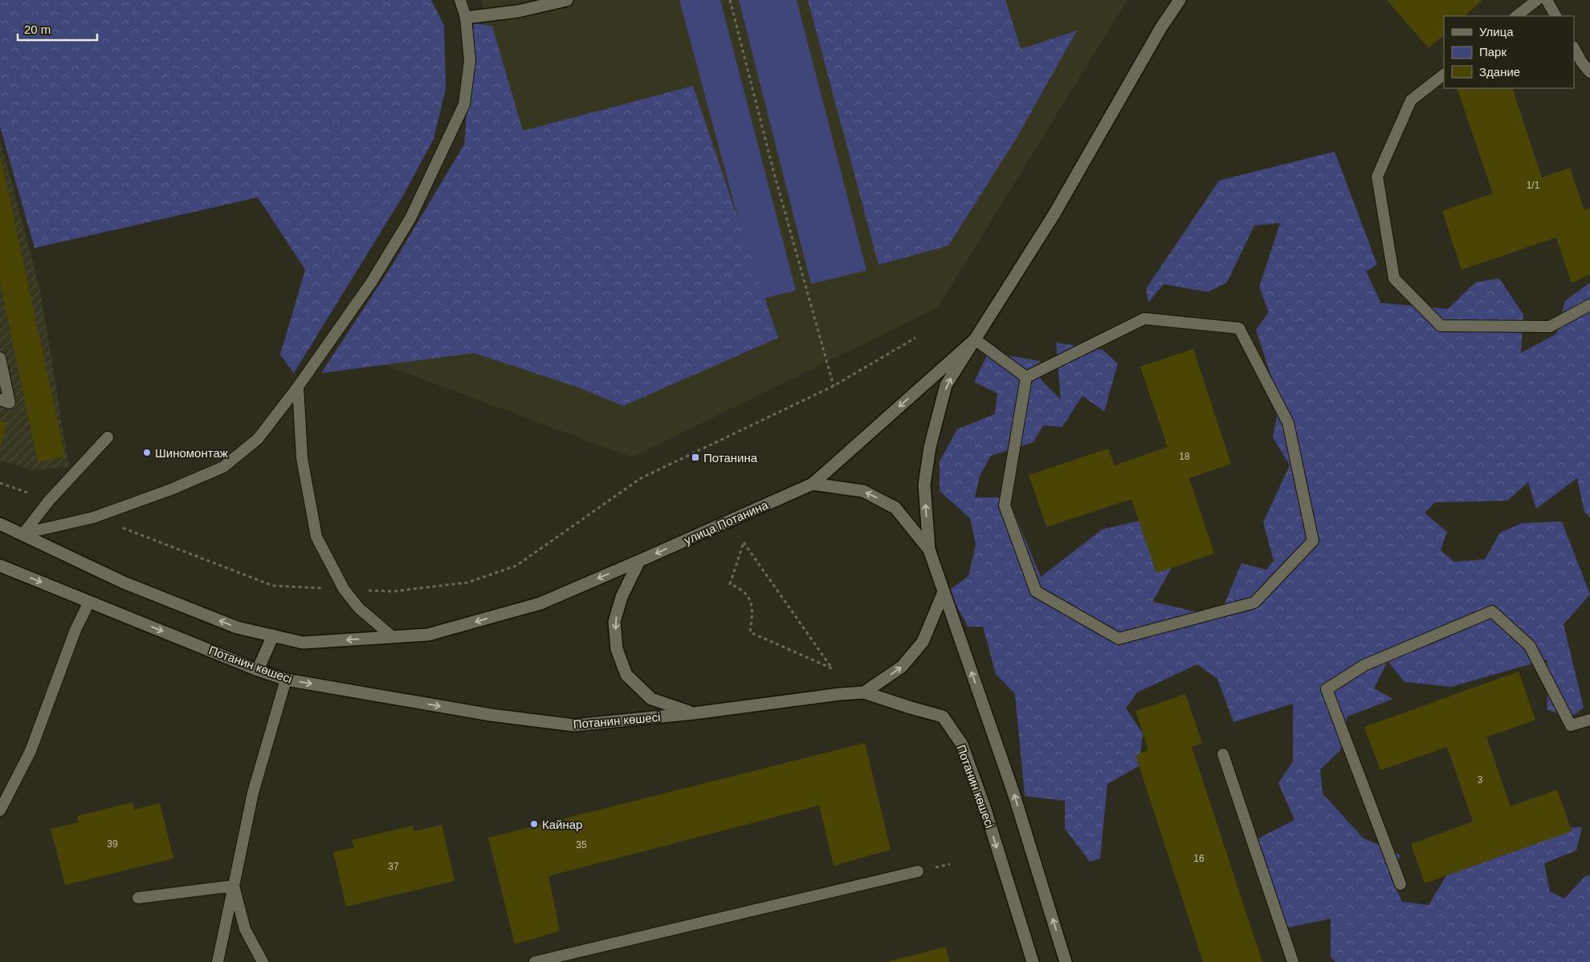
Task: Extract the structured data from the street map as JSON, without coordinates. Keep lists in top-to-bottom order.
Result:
{
  "streets": {
    "main road": ["улица Потанина", "Потанин көшесі"]
  },
  "one_way": ["улица Потанина", "Потанин көшесі"],
  "places": {
    "other": ["Шиномонтаж", "Кайнар"],
    "transit": ["Потанина"]
  },
  "house_numbers": [
    "1/1",
    "18",
    "3",
    "39",
    "35",
    "16",
    "37"
  ],
  "legend": ["Улица", "Парк", "Здание"],
  "scale_bar": "20 m"
}
